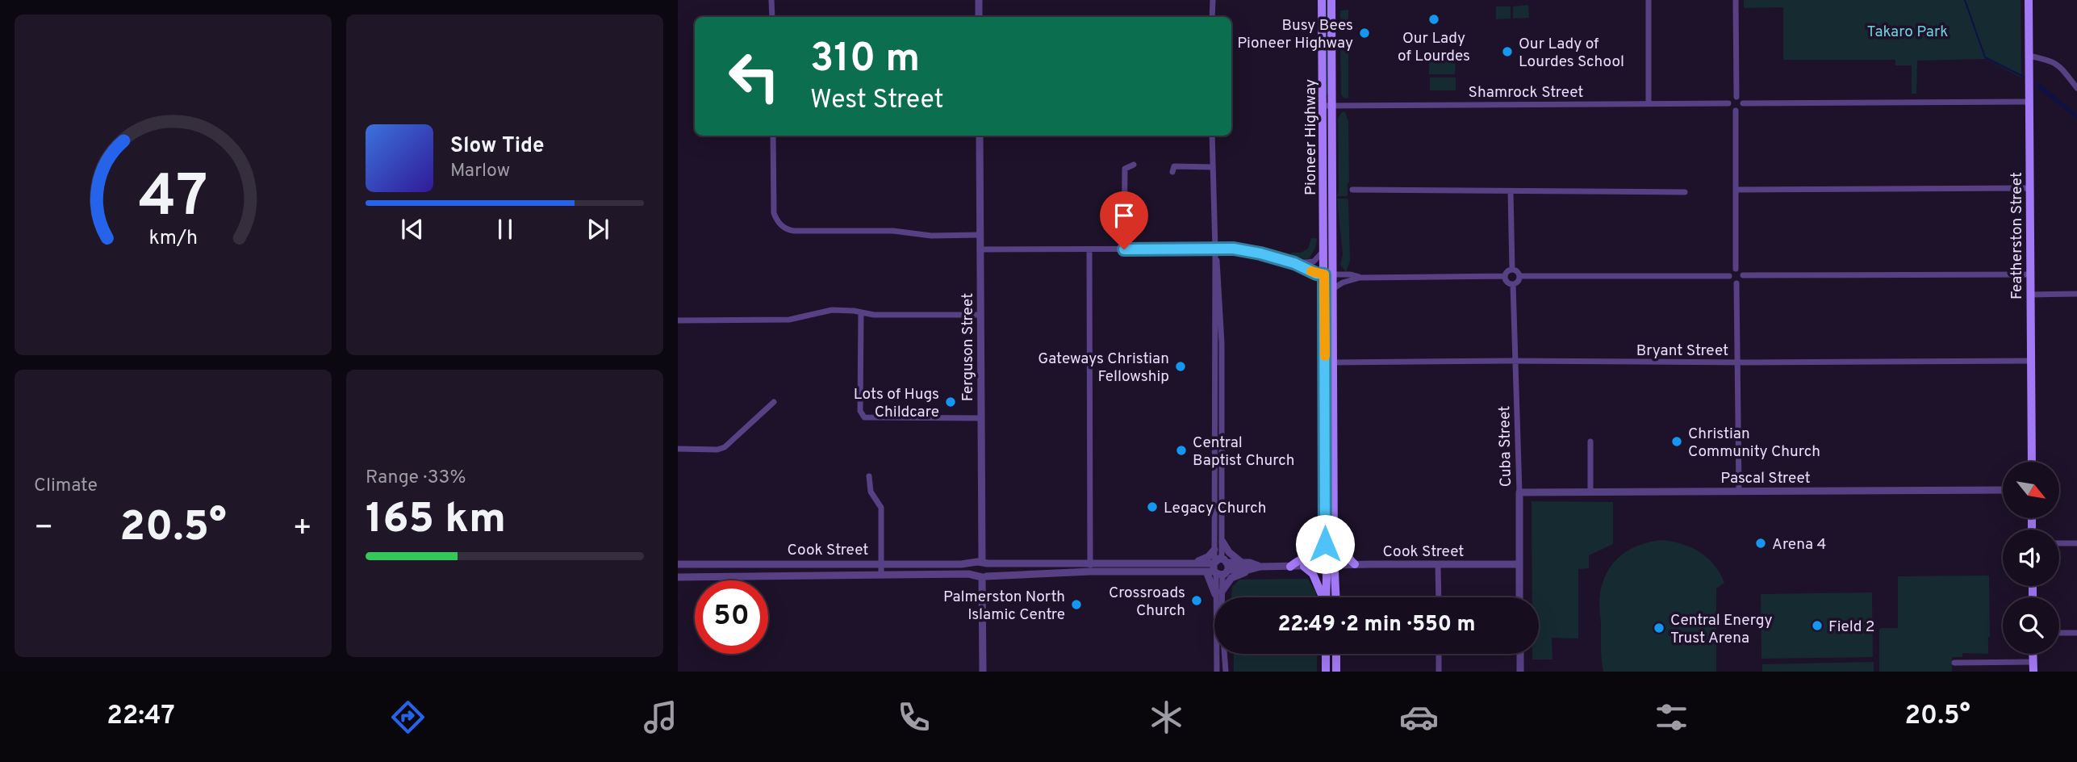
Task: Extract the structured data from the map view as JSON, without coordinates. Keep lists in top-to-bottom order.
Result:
{
  "streets": {
    "main road": ["Pioneer Highway", "Featherston Street"],
    "street": [
      "Shamrock Street",
      "Ferguson Street",
      "Bryant Street",
      "Cuba Street",
      "Pascal Street",
      "Cook Street"
    ]
  },
  "crossings": [
    ["Shamrock Street", "Pioneer Highway"],
    ["Featherston Street", "Bryant Street"],
    ["Ferguson Street", "Cook Street"],
    ["Bryant Street", "Cuba Street"],
    ["Cuba Street", "Pascal Street"],
    ["Cuba Street", "Cook Street"]
  ],
  "parks": ["Takaro Park"],
  "places": [
    "Our Lady of Lourdes",
    "Busy Bees Pioneer Highway",
    "Our Lady of Lourdes School",
    "Gateways Christian Fellowship",
    "Lots of Hugs Childcare",
    "Christian Community Church",
    "Central Baptist Church",
    "Legacy Church",
    "Arena 4",
    "Crossroads Church",
    "Palmerston North Islamic Centre",
    "Field 2",
    "Central Energy Trust Arena"
  ],
  "north": "bottom right",
  "page": {
    "turn": ["310 m", "West Street"],
    "song": ["Slow Tide", "Marlow"],
    "tile": [
      "Climate",
      ["Range · 33%", "165 km"]
    ],
    "heat": ["−", "20.5°", "+"],
    "limit": "50",
    "trip": "22:49 · 2 min · 550 m",
    "tabs": ["22:47", "20.5°"],
    "gauge": ["47", "km/h"]
  }
}
